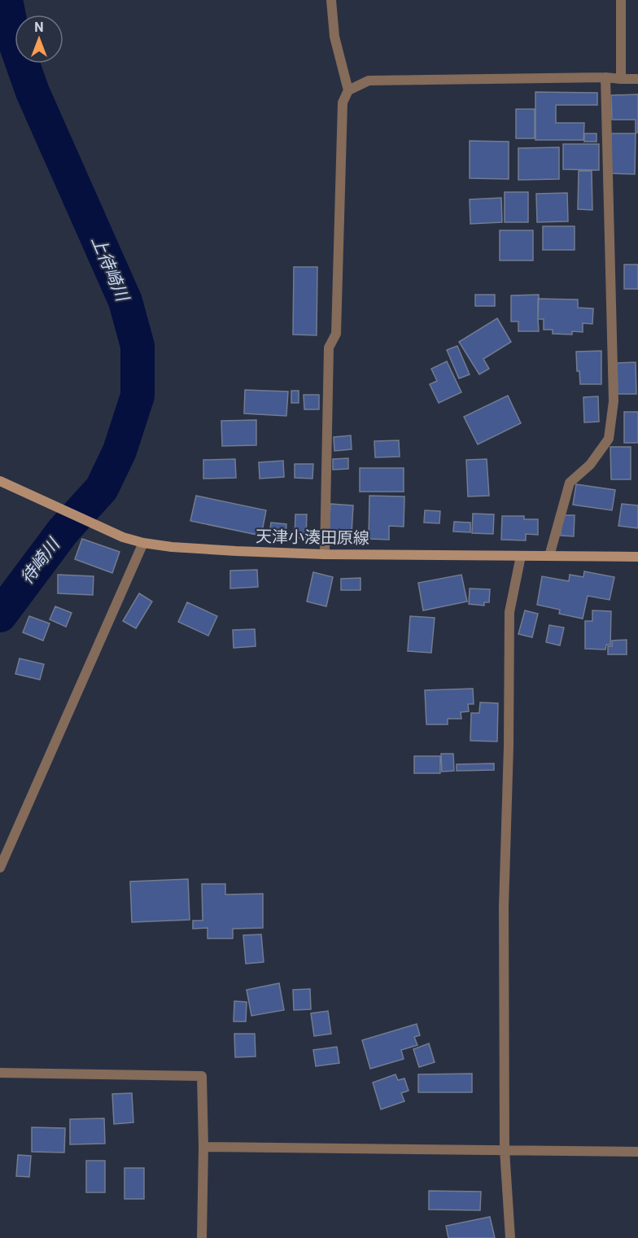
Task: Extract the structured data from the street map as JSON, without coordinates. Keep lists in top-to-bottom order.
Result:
{
  "streets": {
    "main road": ["天津小湊田原線"]
  },
  "water": ["上待崎川", "待崎川"],
  "north": "top"
}
